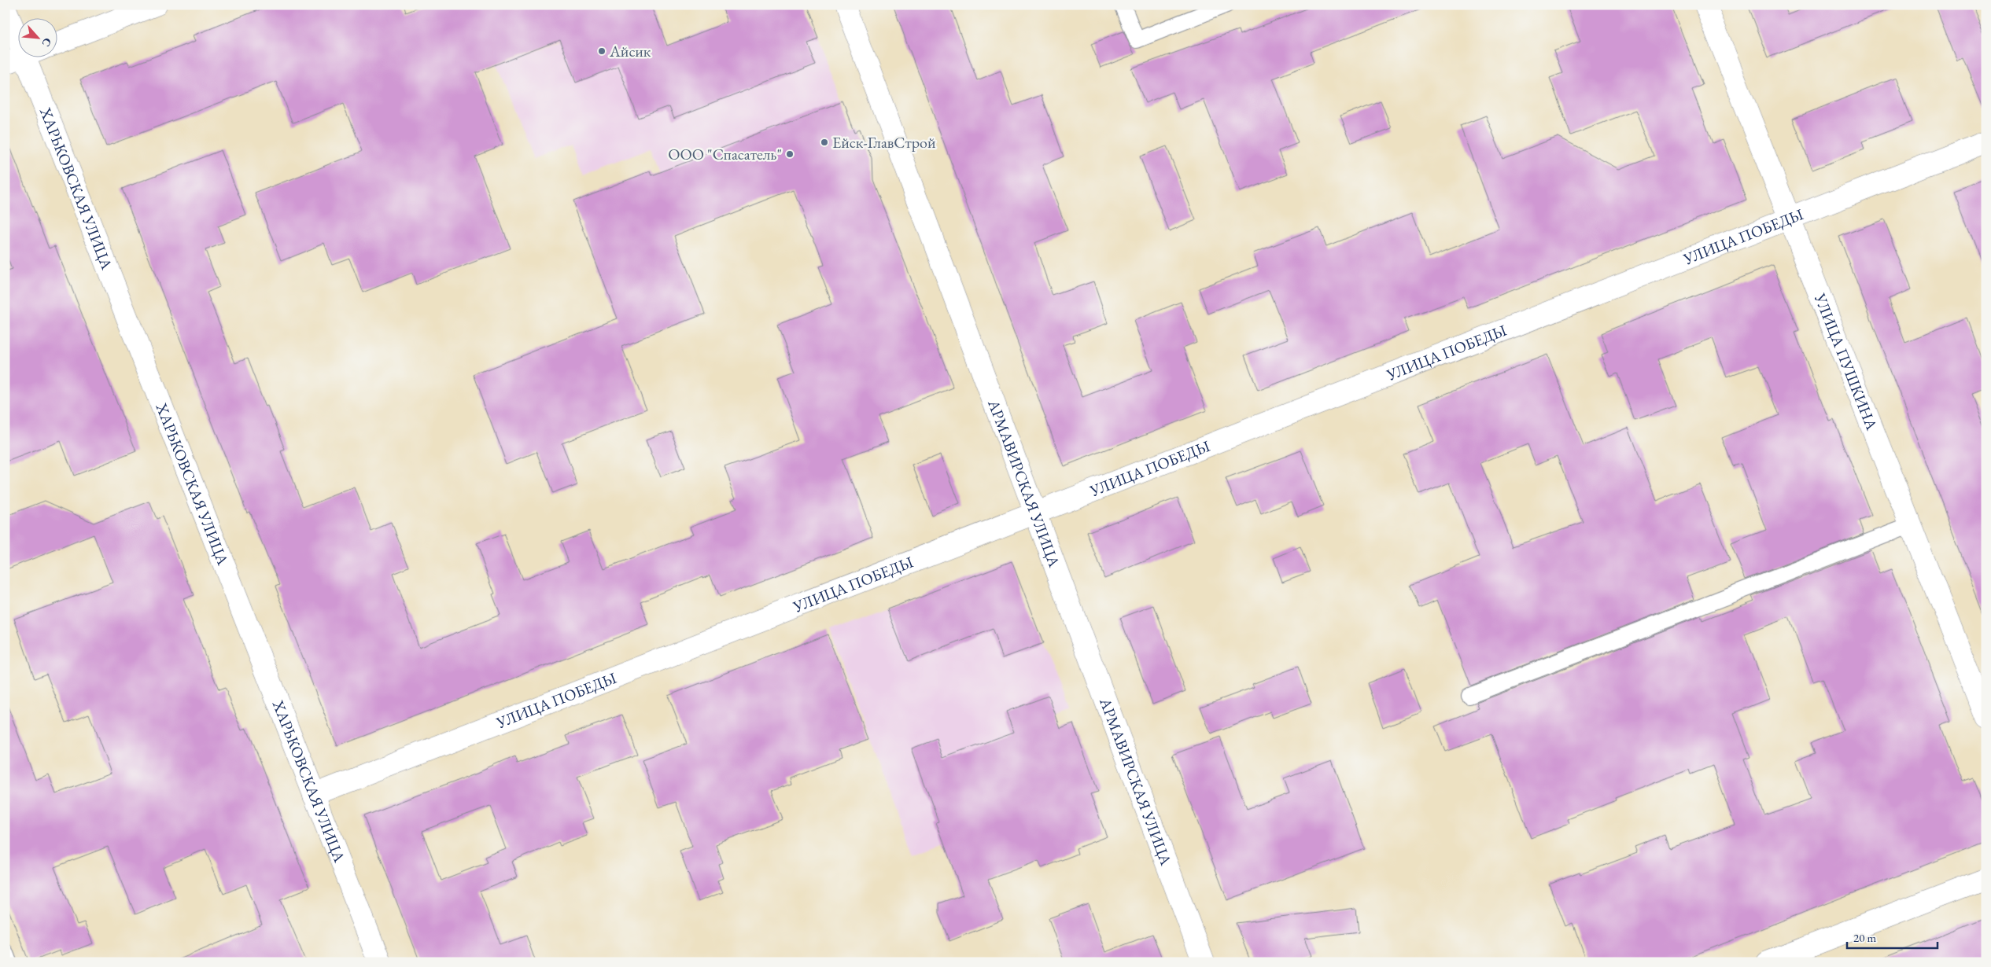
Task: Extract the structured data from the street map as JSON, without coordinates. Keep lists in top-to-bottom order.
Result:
{
  "streets": {
    "street": [
      "ХАРЬКОВСКАЯ УЛИЦА",
      "УЛИЦА ПОБЕДЫ",
      "УЛИЦА ПУШКИНА",
      "АРМАВИРСКАЯ УЛИЦА"
    ]
  },
  "crossings": [
    ["ХАРЬКОВСКАЯ УЛИЦА", "УЛИЦА ПОБЕДЫ"],
    ["УЛИЦА ПОБЕДЫ", "УЛИЦА ПУШКИНА"],
    ["УЛИЦА ПОБЕДЫ", "АРМАВИРСКАЯ УЛИЦА"]
  ],
  "places": ["Айсик", "Ейск-ГлавСтрой", "ООО \"Спасатель\""],
  "scale_bar": "20 m",
  "north": "bottom right"
}
